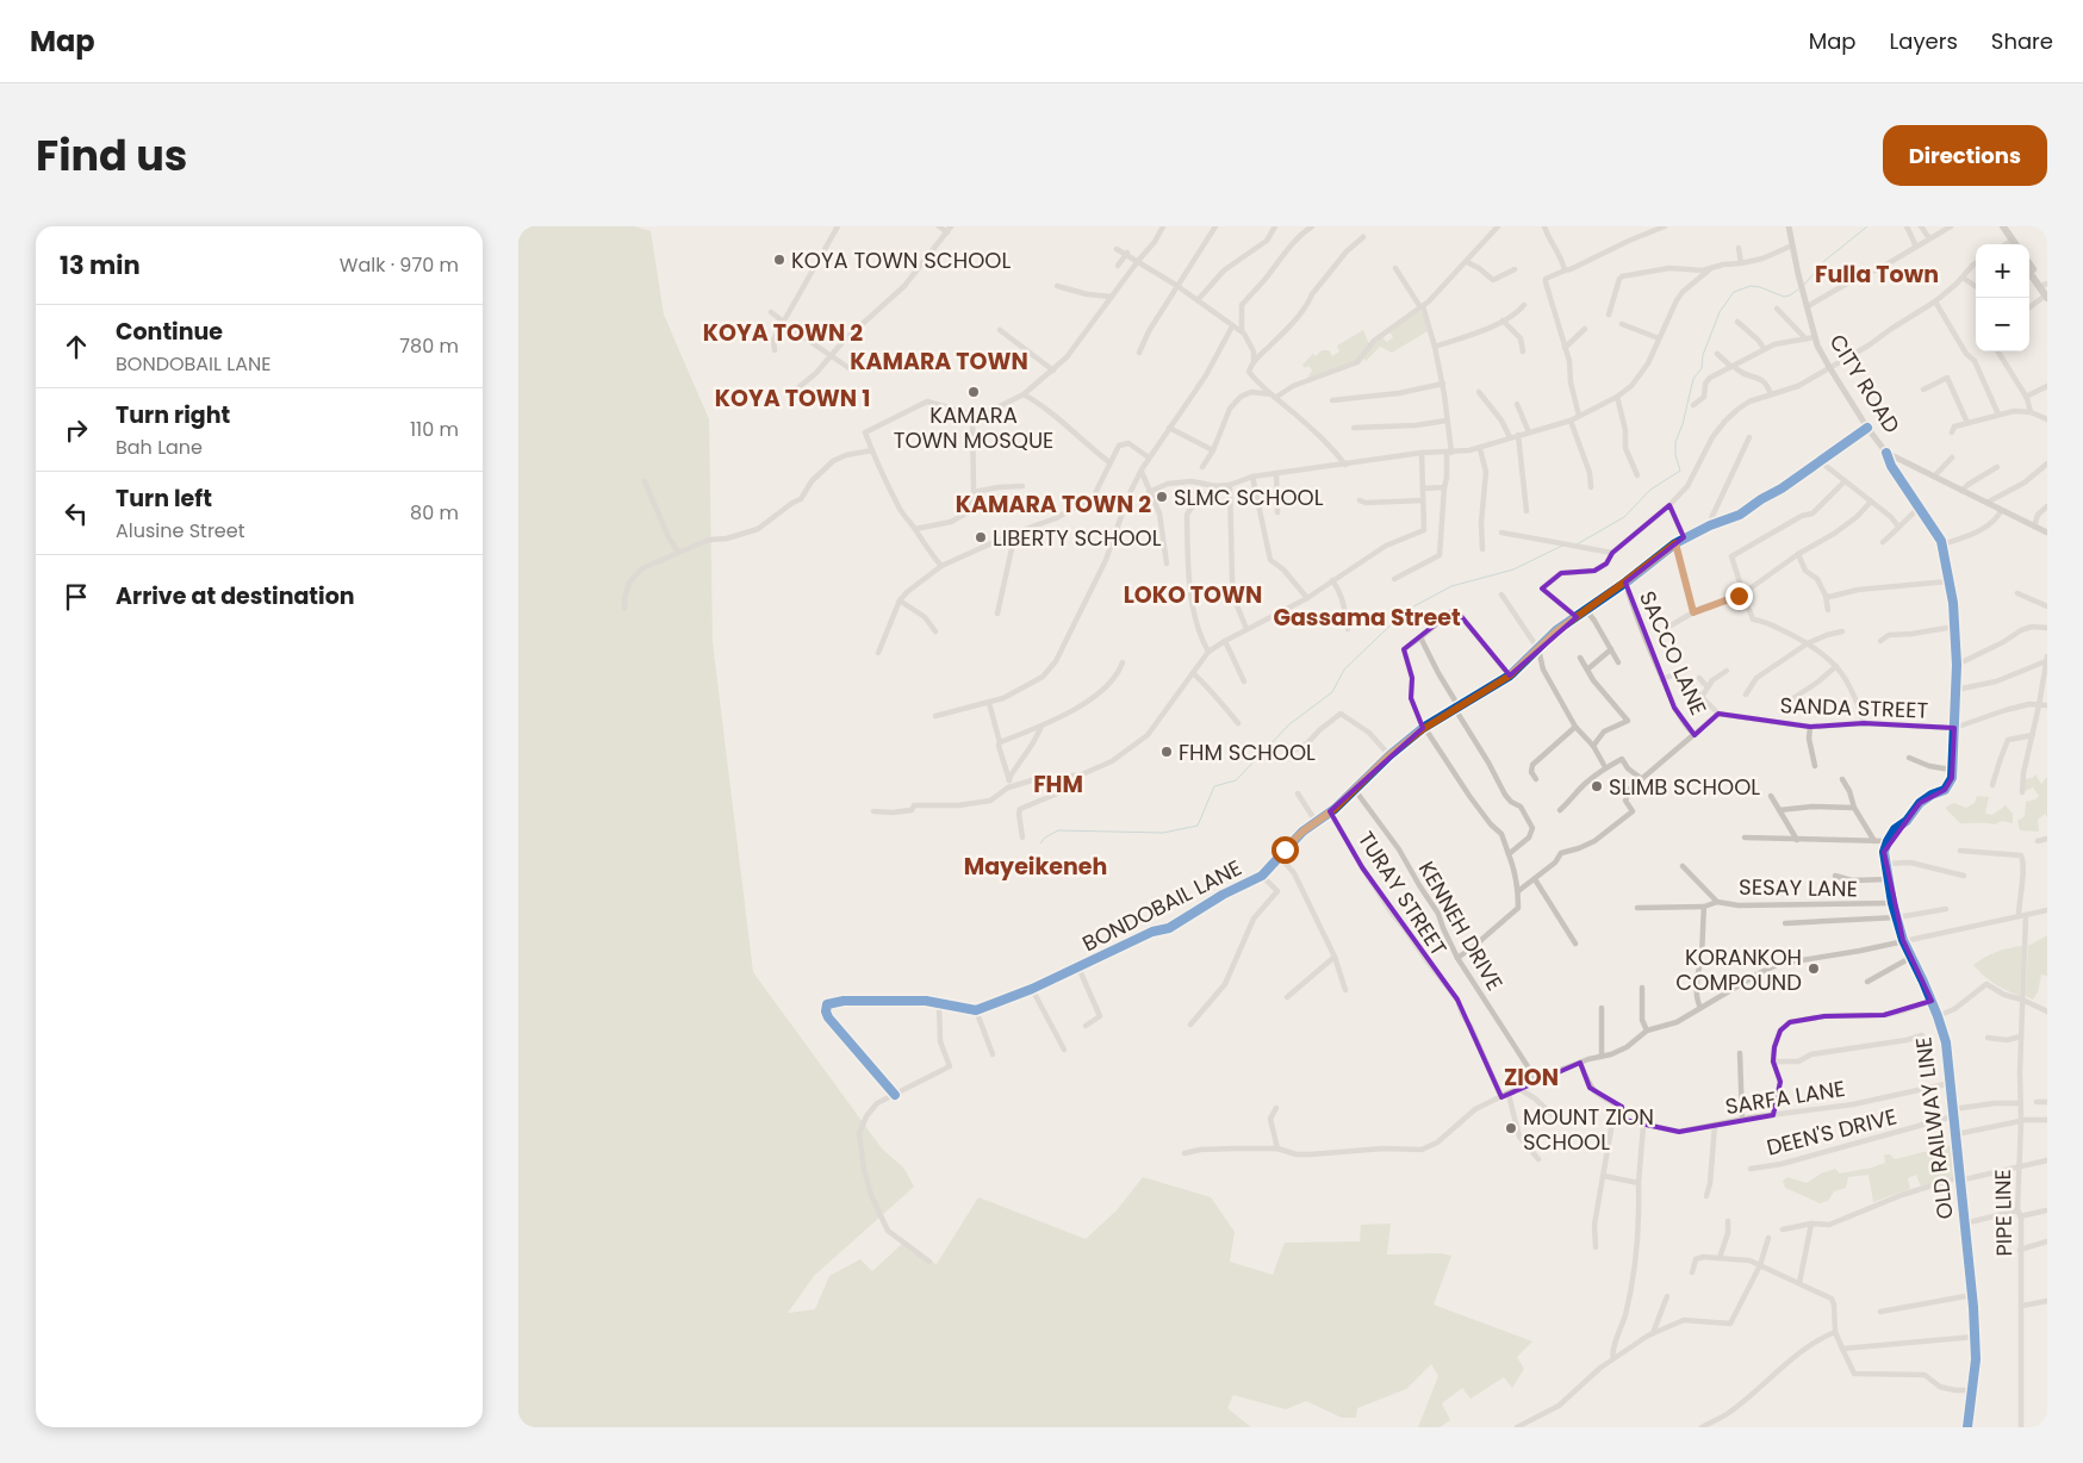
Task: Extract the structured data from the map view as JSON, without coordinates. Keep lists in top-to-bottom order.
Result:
{
  "streets": {
    "main road": ["CITY ROAD"],
    "street": [
      "SACCO LANE",
      "SANDA STREET",
      "SESAY LANE",
      "TURAY STREET",
      "BONDOBAIL LANE",
      "KENNEH DRIVE",
      "SARFA LANE",
      "OLD RAILWAY LINE",
      "DEEN'S DRIVE",
      "PIPE LINE"
    ]
  },
  "crossings": [
    ["CITY ROAD", "BONDOBAIL LANE"],
    ["SACCO LANE", "BONDOBAIL LANE"],
    ["SESAY LANE", "OLD RAILWAY LINE"],
    ["TURAY STREET", "BONDOBAIL LANE"],
    ["BONDOBAIL LANE", "KENNEH DRIVE"],
    ["SARFA LANE", "OLD RAILWAY LINE"],
    ["OLD RAILWAY LINE", "DEEN'S DRIVE"]
  ],
  "districts": [
    "Fulla Town",
    "KOYA TOWN 2",
    "KAMARA TOWN",
    "KOYA TOWN 1",
    "KAMARA TOWN 2",
    "LOKO TOWN",
    "Gassama Street",
    "FHM",
    "Mayeikeneh",
    "ZION"
  ],
  "places": [
    "KOYA TOWN SCHOOL",
    "KAMARA TOWN MOSQUE",
    "SLMC SCHOOL",
    "LIBERTY SCHOOL",
    "FHM SCHOOL",
    "SLIMB SCHOOL",
    "KORANKOH COMPOUND",
    "MOUNT ZION SCHOOL"
  ],
  "page": {
    "header": "Map",
    "nav": ["Map", "Layers", "Share"],
    "title": "Find us",
    "buttons": "Directions",
    "heading": ["13 min", "Walk · 970 m"],
    "map_buttons": ["+", "−"],
    "list": [
      ["Continue", "BONDOBAIL LANE", "780 m"],
      ["Turn right", "Bah Lane", "110 m"],
      ["Turn left", "Alusine Street", "80 m"],
      "Arrive at destination"
    ]
  }
}
